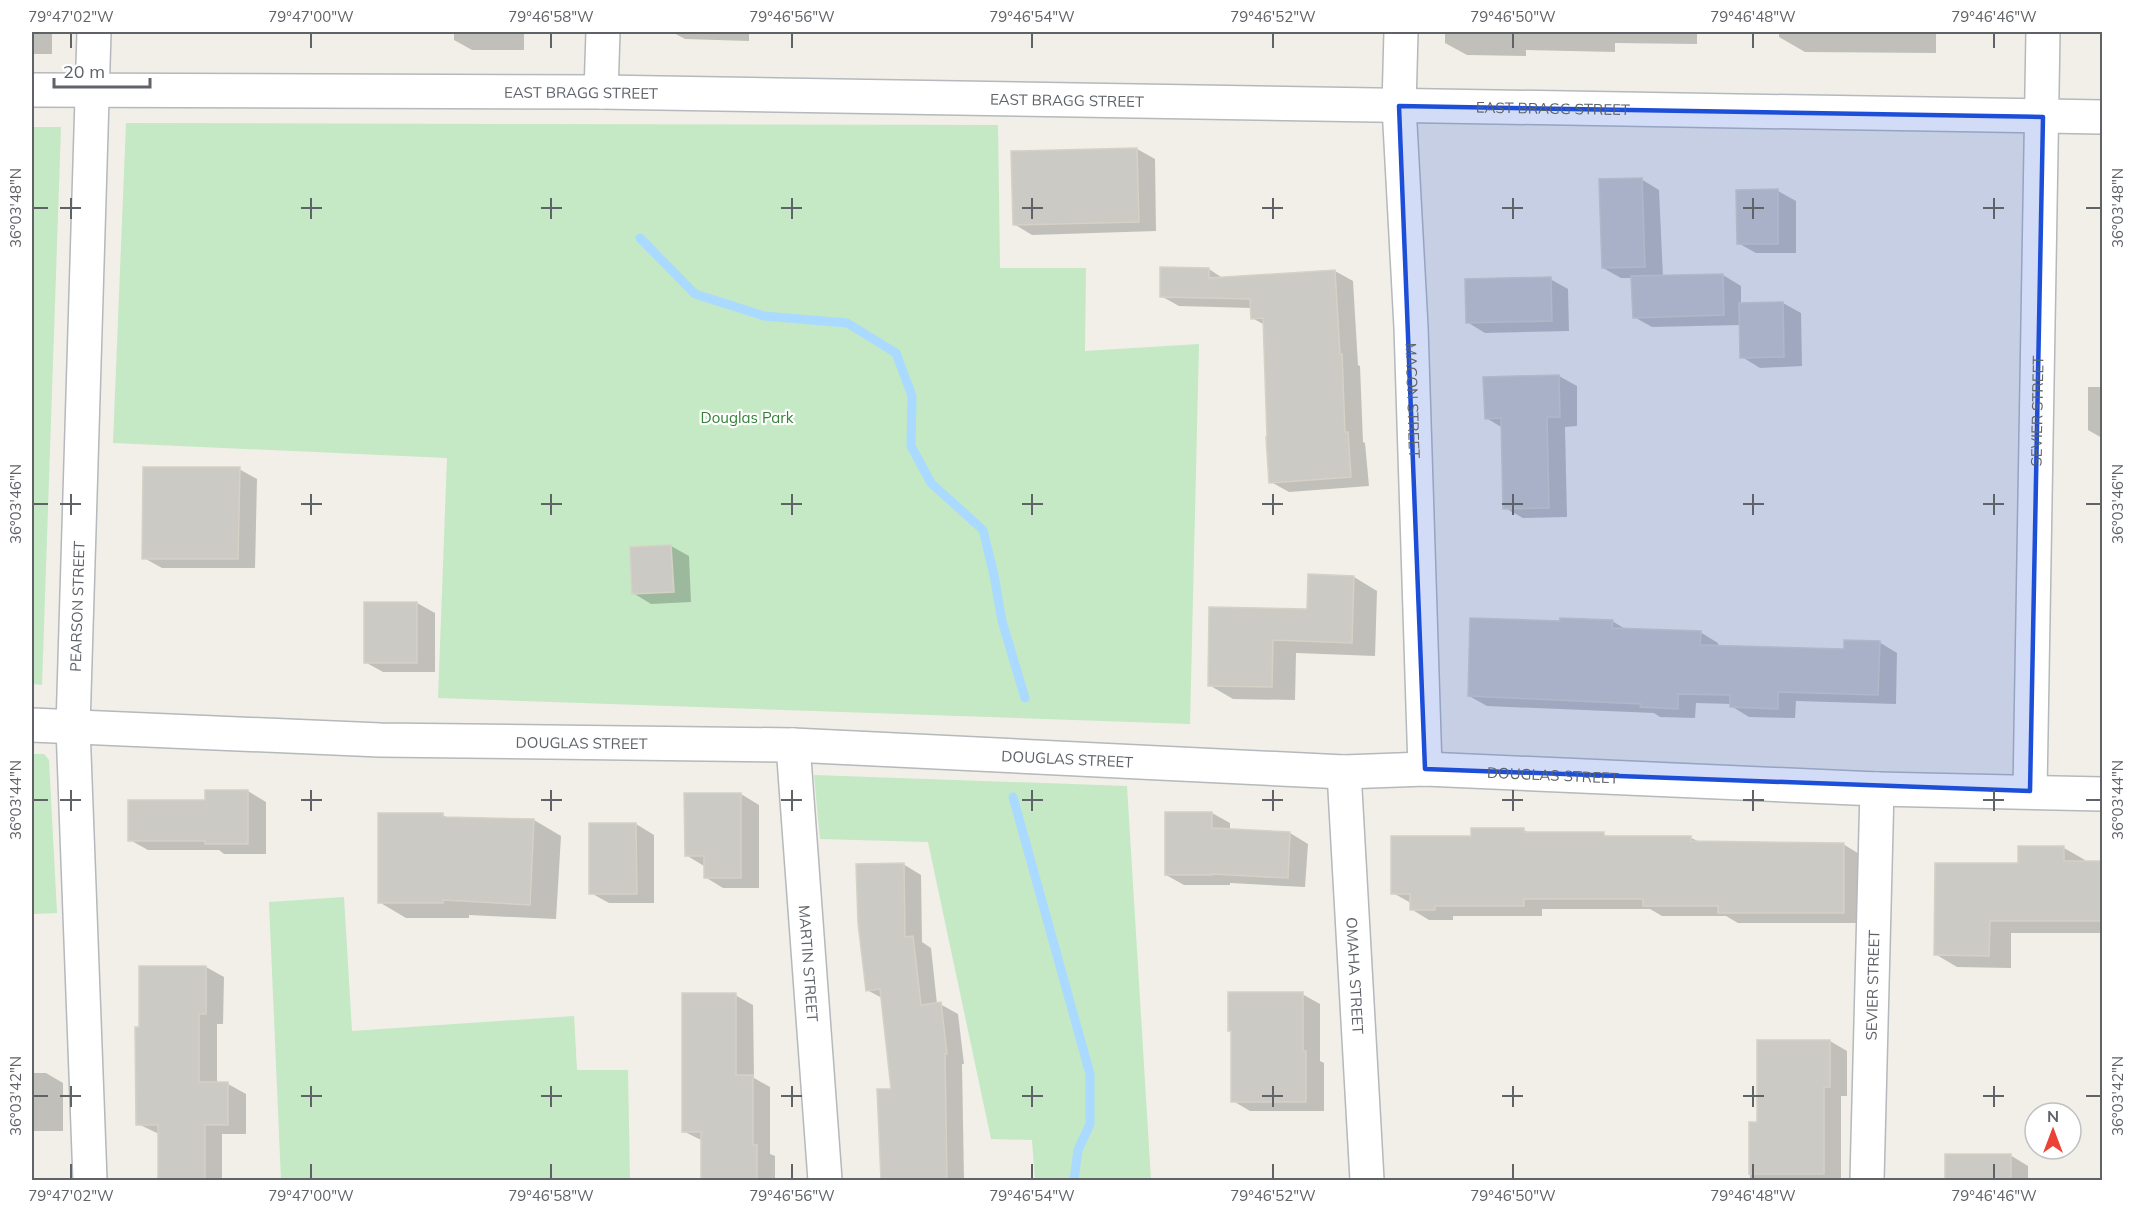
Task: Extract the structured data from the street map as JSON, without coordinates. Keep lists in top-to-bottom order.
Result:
{
  "streets": {
    "street": [
      "EAST BRAGG STREET",
      "MACON STREET",
      "SEVIER STREET",
      "PEARSON STREET",
      "DOUGLAS STREET",
      "MARTIN STREET",
      "OMAHA STREET"
    ]
  },
  "crossings": [
    ["EAST BRAGG STREET", "MACON STREET"],
    ["EAST BRAGG STREET", "SEVIER STREET"],
    ["EAST BRAGG STREET", "PEARSON STREET"],
    ["MACON STREET", "DOUGLAS STREET"],
    ["SEVIER STREET", "DOUGLAS STREET"],
    ["PEARSON STREET", "DOUGLAS STREET"],
    ["DOUGLAS STREET", "MARTIN STREET"],
    ["DOUGLAS STREET", "OMAHA STREET"]
  ],
  "parks": ["Douglas Park"],
  "scale_bar": "20 m",
  "north": "top",
  "coordinates": [
    "79°47'02\"W",
    "79°47'00\"W",
    "79°46'58\"W",
    "79°46'56\"W",
    "79°46'54\"W",
    "79°46'52\"W",
    "79°46'50\"W",
    "79°46'48\"W",
    "79°46'46\"W",
    "36°03'48\"N",
    "36°03'46\"N",
    "36°03'44\"N",
    "36°03'42\"N"
  ]
}
